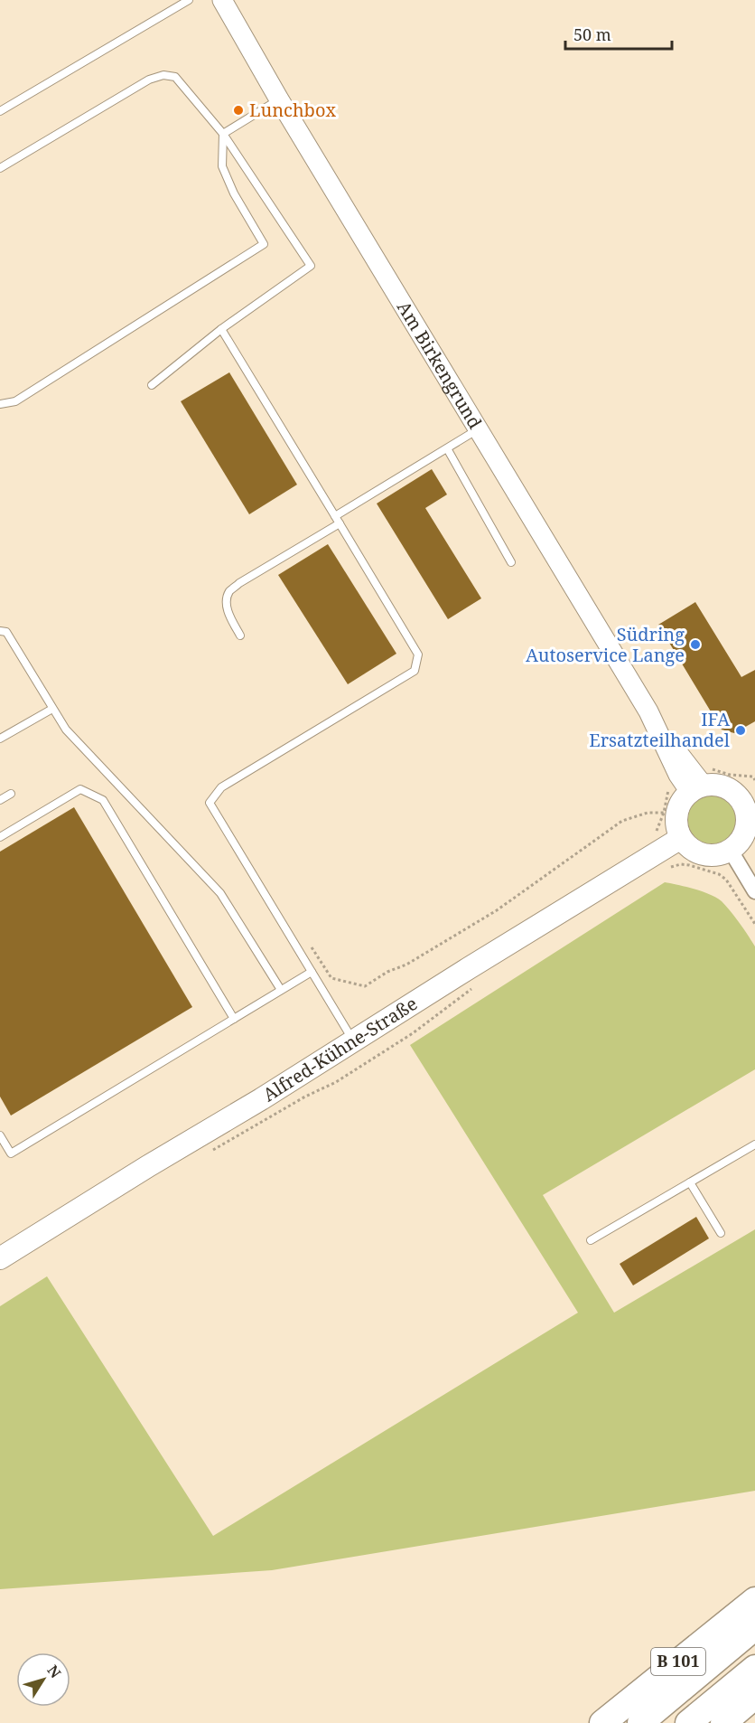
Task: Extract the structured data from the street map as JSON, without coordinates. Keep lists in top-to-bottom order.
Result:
{
  "streets": {
    "highway": ["B 101"],
    "main road": ["Alfred-Kühne-Straße"],
    "street": ["Am Birkengrund"]
  },
  "crossings": [
    ["Am Birkengrund", "Alfred-Kühne-Straße"]
  ],
  "places": ["Lunchbox", "Südring Autoservice Lange", "IFA Ersatzteilhandel"],
  "scale_bar": "50 m",
  "north": "top right"
}
